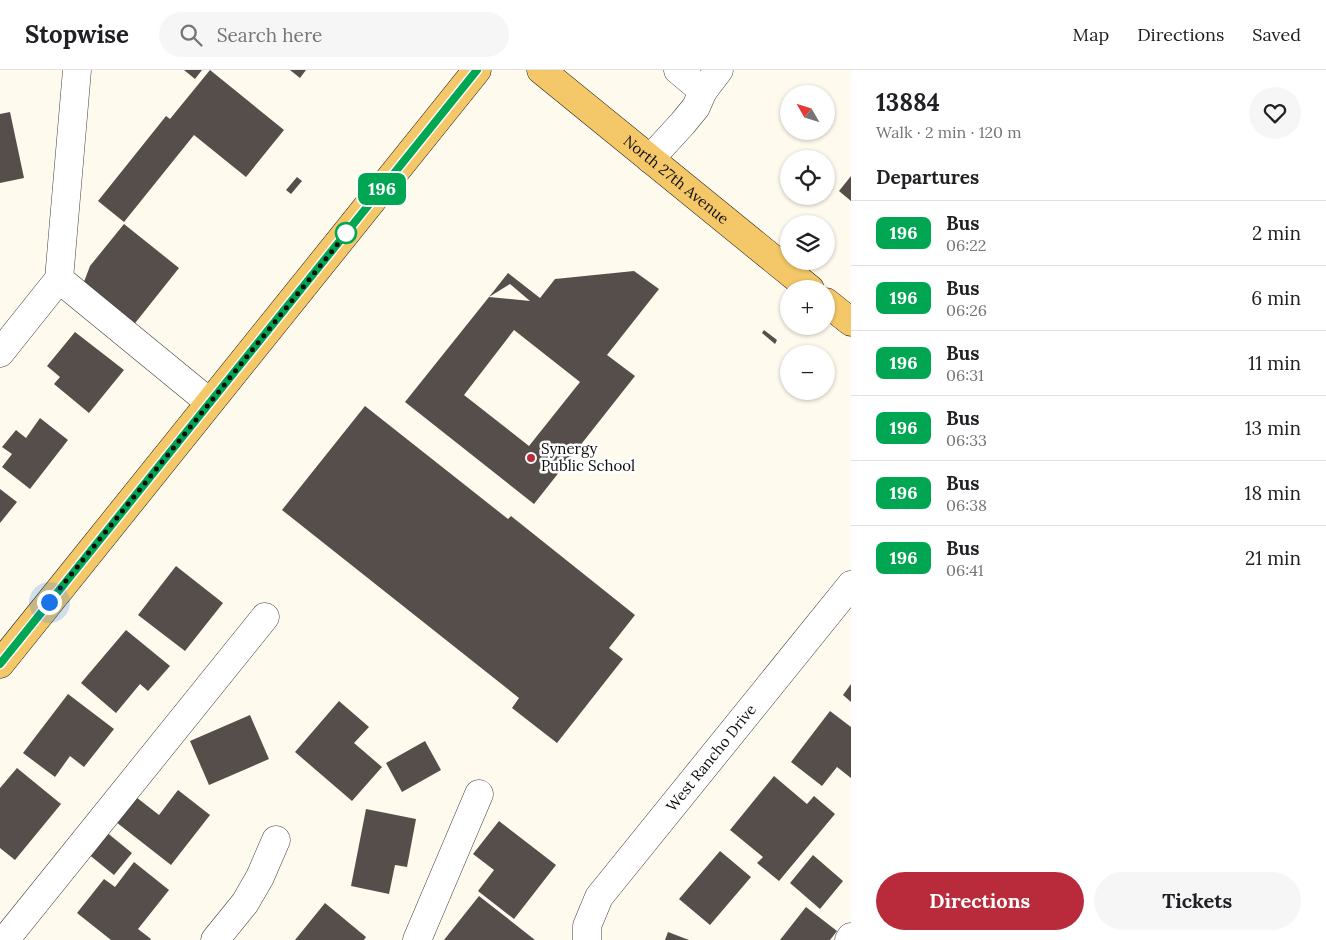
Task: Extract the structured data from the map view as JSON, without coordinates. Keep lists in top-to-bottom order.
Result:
{
  "streets": {
    "main road": ["North 27th Avenue"],
    "street": ["West Rancho Drive"]
  },
  "places": ["Synergy Public School"],
  "lines": ["bus line 196"],
  "north": "top left",
  "page": {
    "header": "Stopwise",
    "search": "Search here",
    "nav": ["Map", "Directions", "Saved"],
    "on_map": "196",
    "heading": [
      ["13884", "Walk · 2 min · 120 m"],
      "Departures"
    ],
    "map_buttons": ["+", "−"],
    "list": [
      {
        "mark": "196",
        "name": "Bus",
        "note": "06:22",
        "value": "2 min"
      },
      {
        "mark": "196",
        "name": "Bus",
        "note": "06:26",
        "value": "6 min"
      },
      {
        "mark": "196",
        "name": "Bus",
        "note": "06:31",
        "value": "11 min"
      },
      {
        "mark": "196",
        "name": "Bus",
        "note": "06:33",
        "value": "13 min"
      },
      {
        "mark": "196",
        "name": "Bus",
        "note": "06:38",
        "value": "18 min"
      },
      {
        "mark": "196",
        "name": "Bus",
        "note": "06:41",
        "value": "21 min"
      }
    ],
    "buttons": ["Directions", "Tickets"]
  }
}
